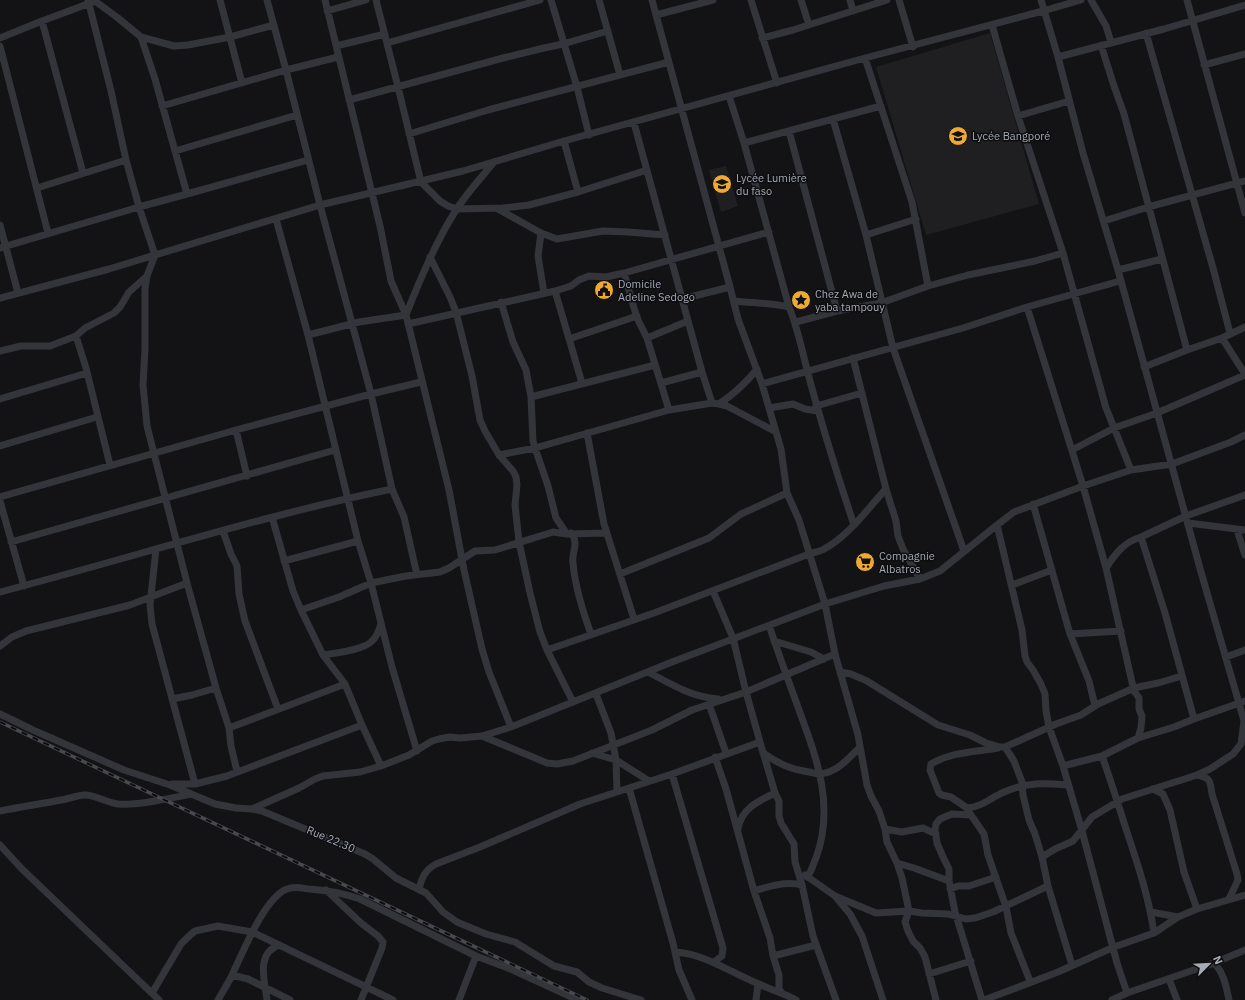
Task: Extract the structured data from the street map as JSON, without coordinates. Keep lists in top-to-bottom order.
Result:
{
  "streets": {
    "street": ["Rue 22.30"]
  },
  "places": {
    "school or university": ["Lycée Bangporé", "Lycée Lumière du faso"],
    "public building": ["Domicile Adeline Sedogo"],
    "place": ["Chez Awa de yaba tampouy"],
    "supermarket": ["Compagnie Albatros"]
  },
  "north": "top right"
}
